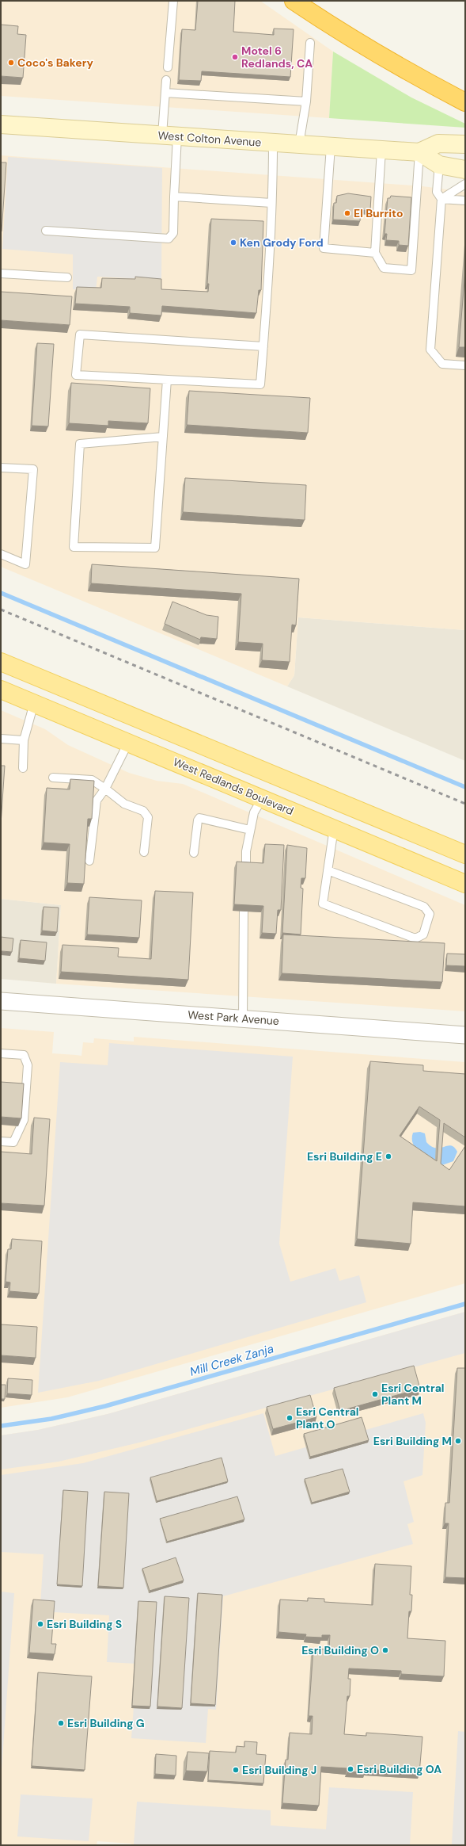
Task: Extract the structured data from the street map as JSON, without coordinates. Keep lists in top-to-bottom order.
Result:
{
  "streets": {
    "main road": ["West Colton Avenue", "West Redlands Boulevard"],
    "street": ["West Park Avenue"]
  },
  "water": ["Mill Creek Zanja"],
  "places": [
    "Motel 6 Redlands, CA",
    "Coco's Bakery",
    "El Burrito",
    "Ken Grody Ford",
    "Esri Building E",
    "Esri Central Plant M",
    "Esri Central Plant O",
    "Esri Building M",
    "Esri Building S",
    "Esri Building O",
    "Esri Building G",
    "Esri Building OA",
    "Esri Building J"
  ]
}
